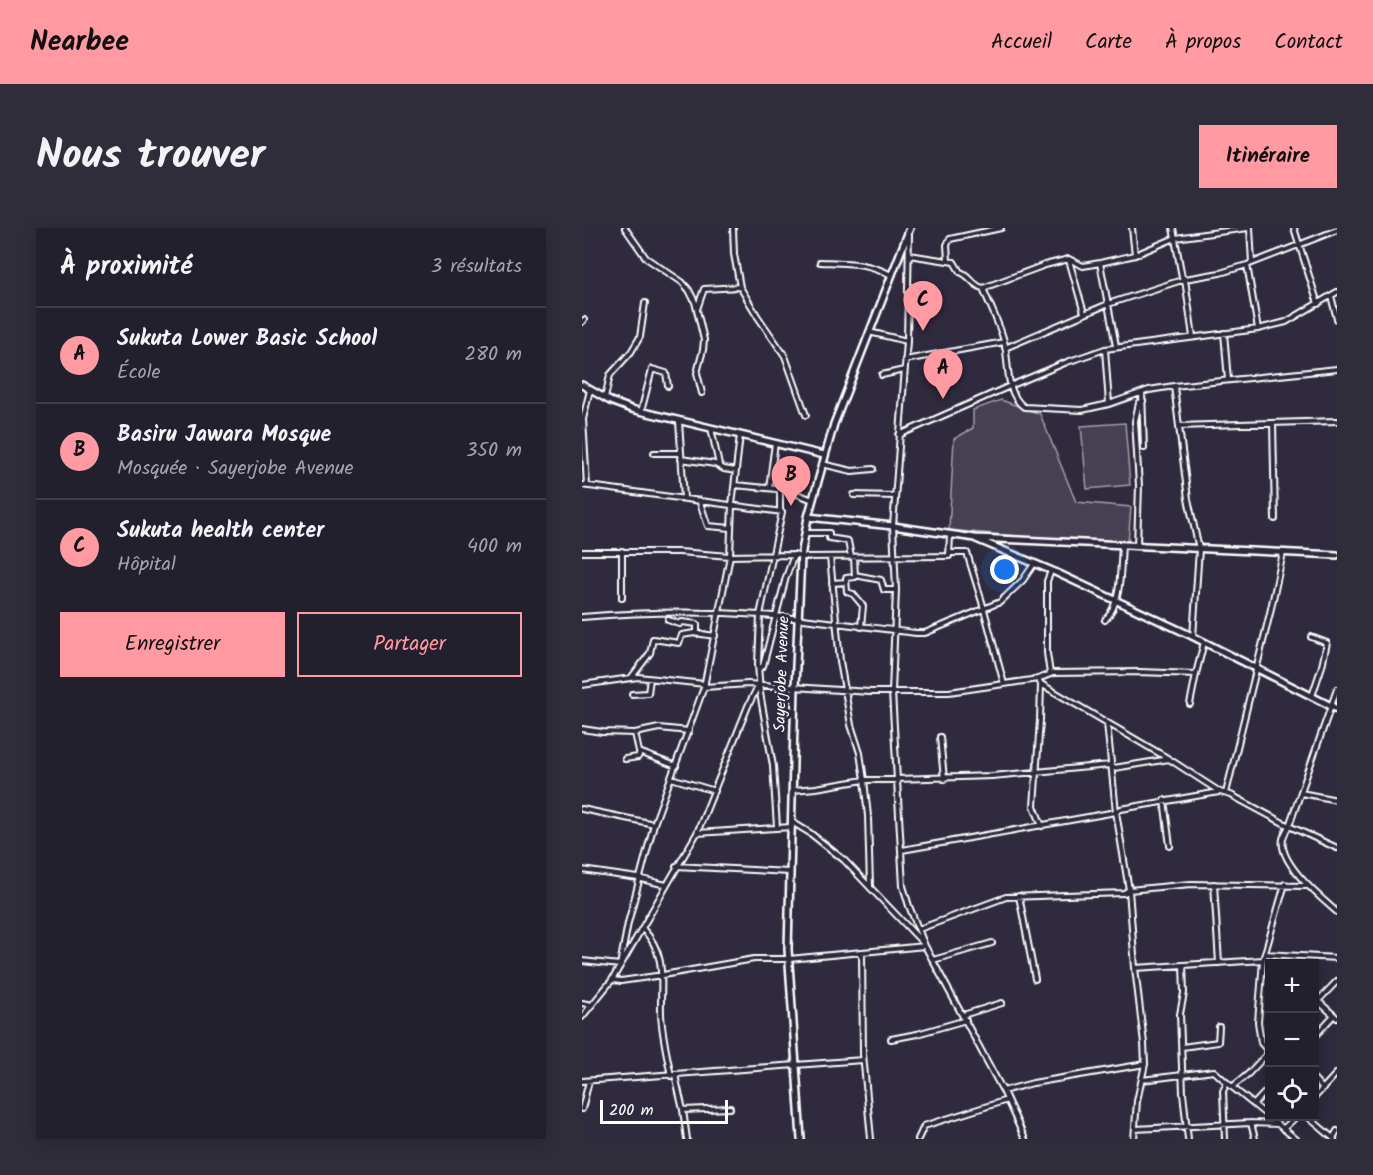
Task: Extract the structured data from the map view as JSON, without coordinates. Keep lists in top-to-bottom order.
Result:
{
  "streets": {
    "street": ["Sayerjobe Avenue"]
  },
  "scale_bar": "200 m",
  "page": {
    "header": "Nearbee",
    "nav": [
      "Accueil",
      "Carte",
      "À propos",
      "Contact"
    ],
    "title": "Nous trouver",
    "buttons": [
      "Itinéraire",
      ["Enregistrer", "Partager"]
    ],
    "heading": ["À proximité", "3 résultats"],
    "pins": ["C", "A", "B"],
    "list": [
      {
        "mark": "A",
        "name": "Sukuta Lower Basic School",
        "note": "École",
        "value": "280 m"
      },
      {
        "mark": "B",
        "name": "Basiru Jawara Mosque",
        "note": "Mosquée · Sayerjobe Avenue",
        "value": "350 m"
      },
      {
        "mark": "C",
        "name": "Sukuta health center",
        "note": "Hôpital",
        "value": "400 m"
      }
    ],
    "map_buttons": ["+", "−"],
    "scale": "200 m"
  }
}
